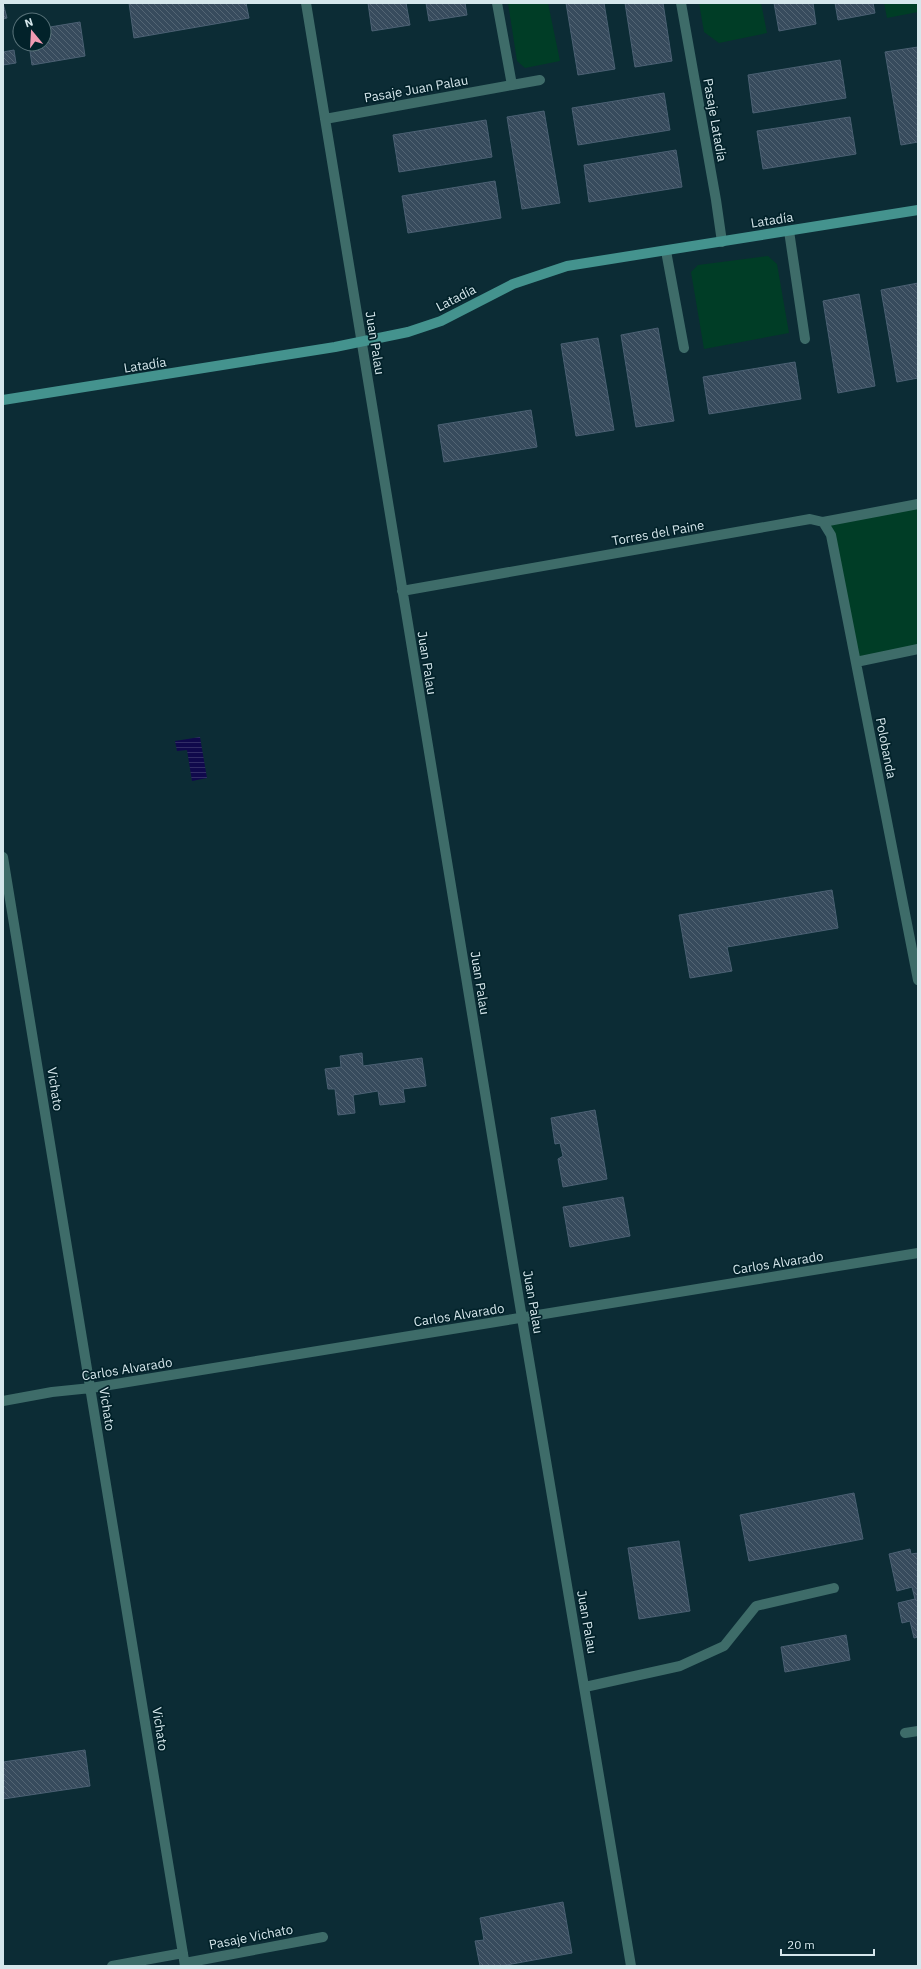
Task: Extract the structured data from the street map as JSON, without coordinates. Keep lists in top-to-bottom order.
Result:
{
  "streets": {
    "street": [
      "Pasaje Juan Palau",
      "Pasaje Latadía",
      "Latadía",
      "Juan Palau",
      "Torres del Paine",
      "Polobanda",
      "Vichato",
      "Carlos Alvarado",
      "Pasaje Vichato"
    ]
  },
  "crossings": [
    ["Pasaje Juan Palau", "Juan Palau"],
    ["Pasaje Latadía", "Latadía"],
    ["Latadía", "Juan Palau"],
    ["Juan Palau", "Torres del Paine"],
    ["Juan Palau", "Carlos Alvarado"],
    ["Torres del Paine", "Polobanda"],
    ["Vichato", "Carlos Alvarado"],
    ["Vichato", "Pasaje Vichato"]
  ],
  "scale_bar": "20 m",
  "north": "top"
}
